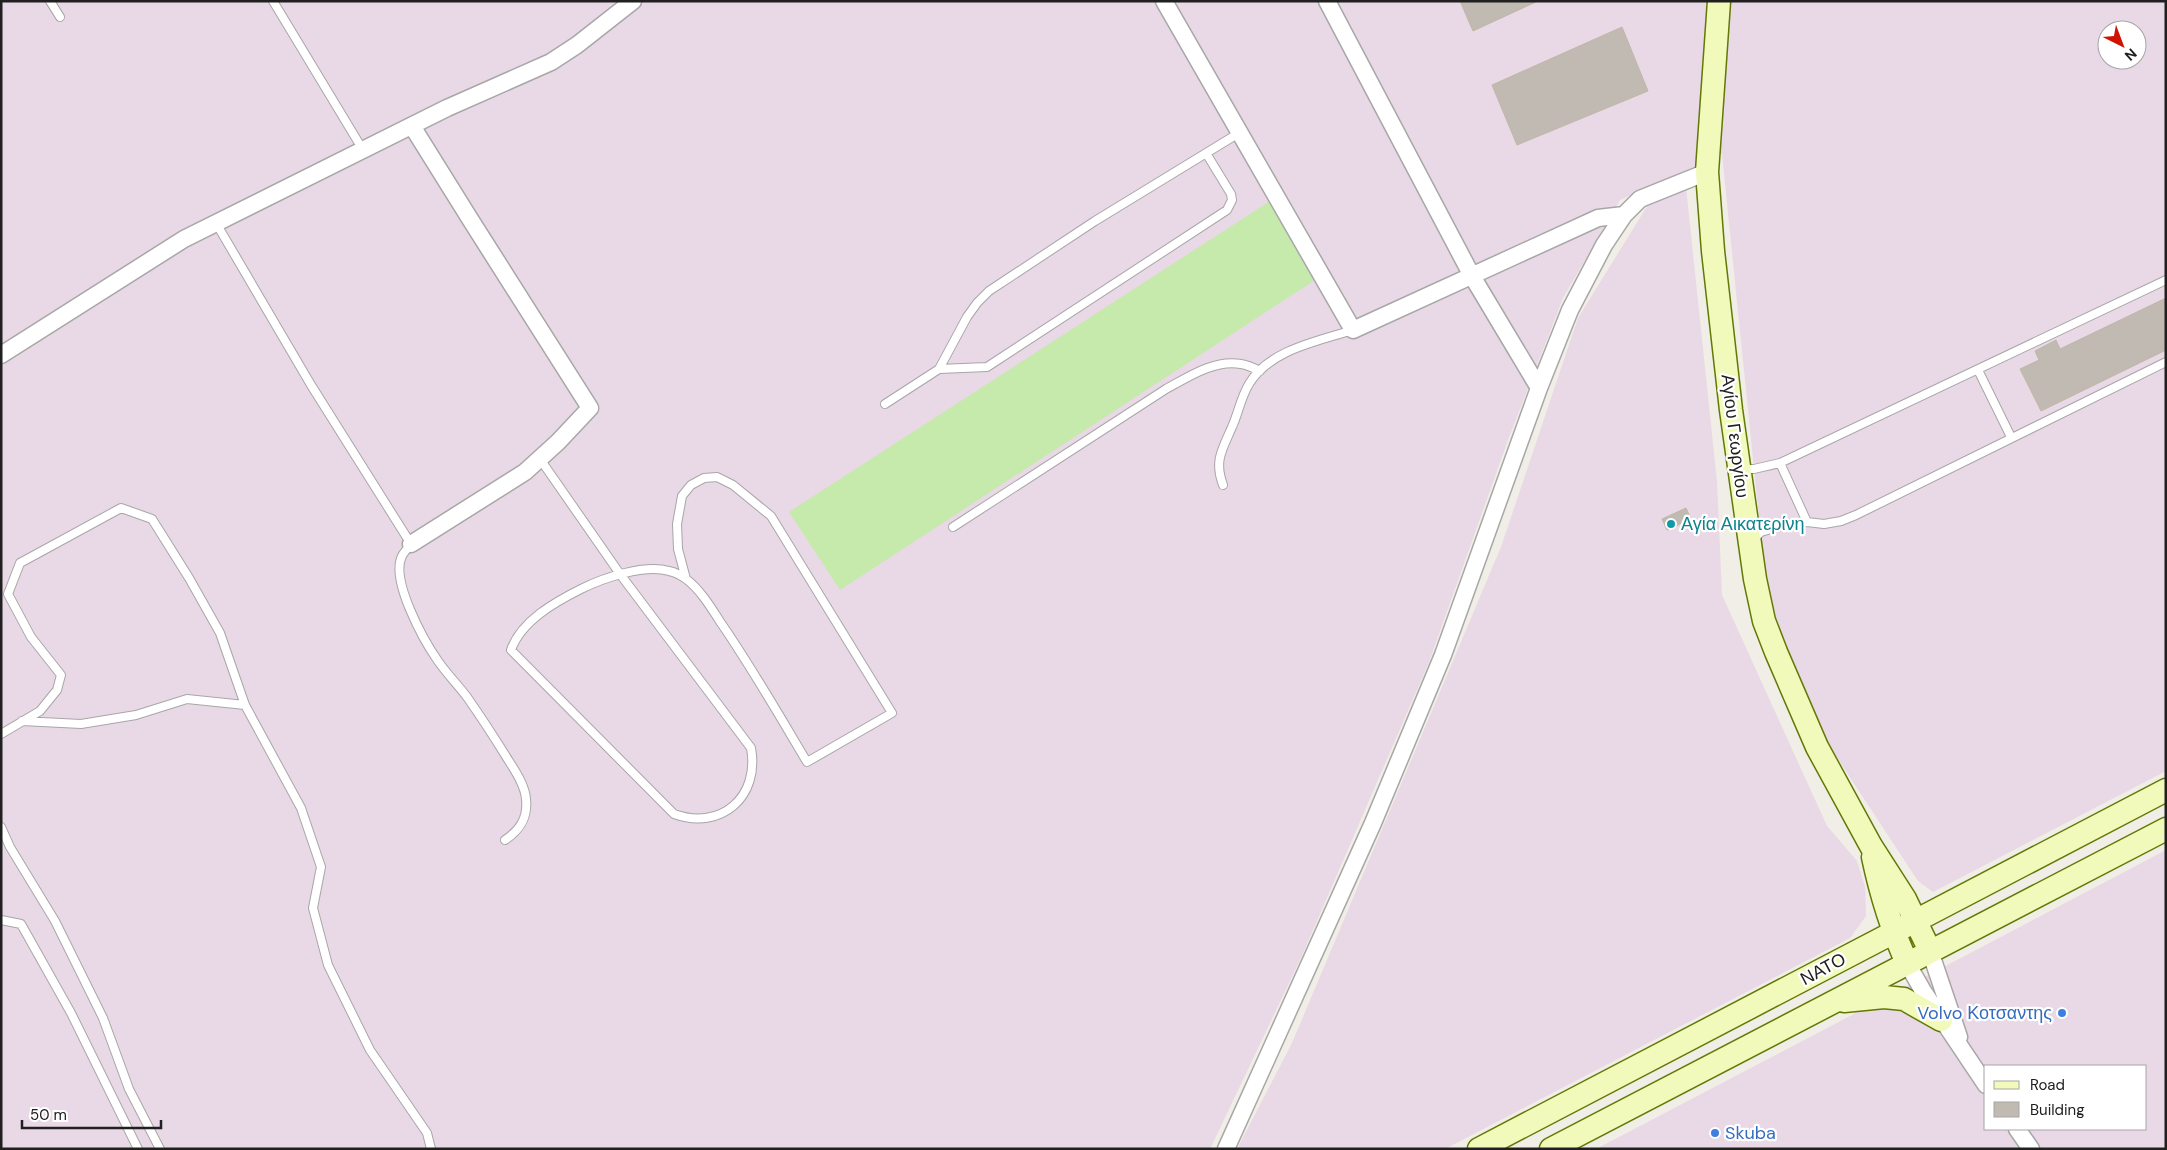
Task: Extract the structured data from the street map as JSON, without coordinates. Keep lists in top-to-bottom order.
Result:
{
  "streets": {
    "main road": ["Αγίου Γεωργίου", "ΝΑΤΟ"]
  },
  "crossings": [
    ["Αγίου Γεωργίου", "ΝΑΤΟ"]
  ],
  "places": ["Αγία Αικατερίνη", "Volvo Κοτσαντης", "Skuba"],
  "legend": ["Road", "Building"],
  "scale_bar": "50 m",
  "north": "bottom right"
}
